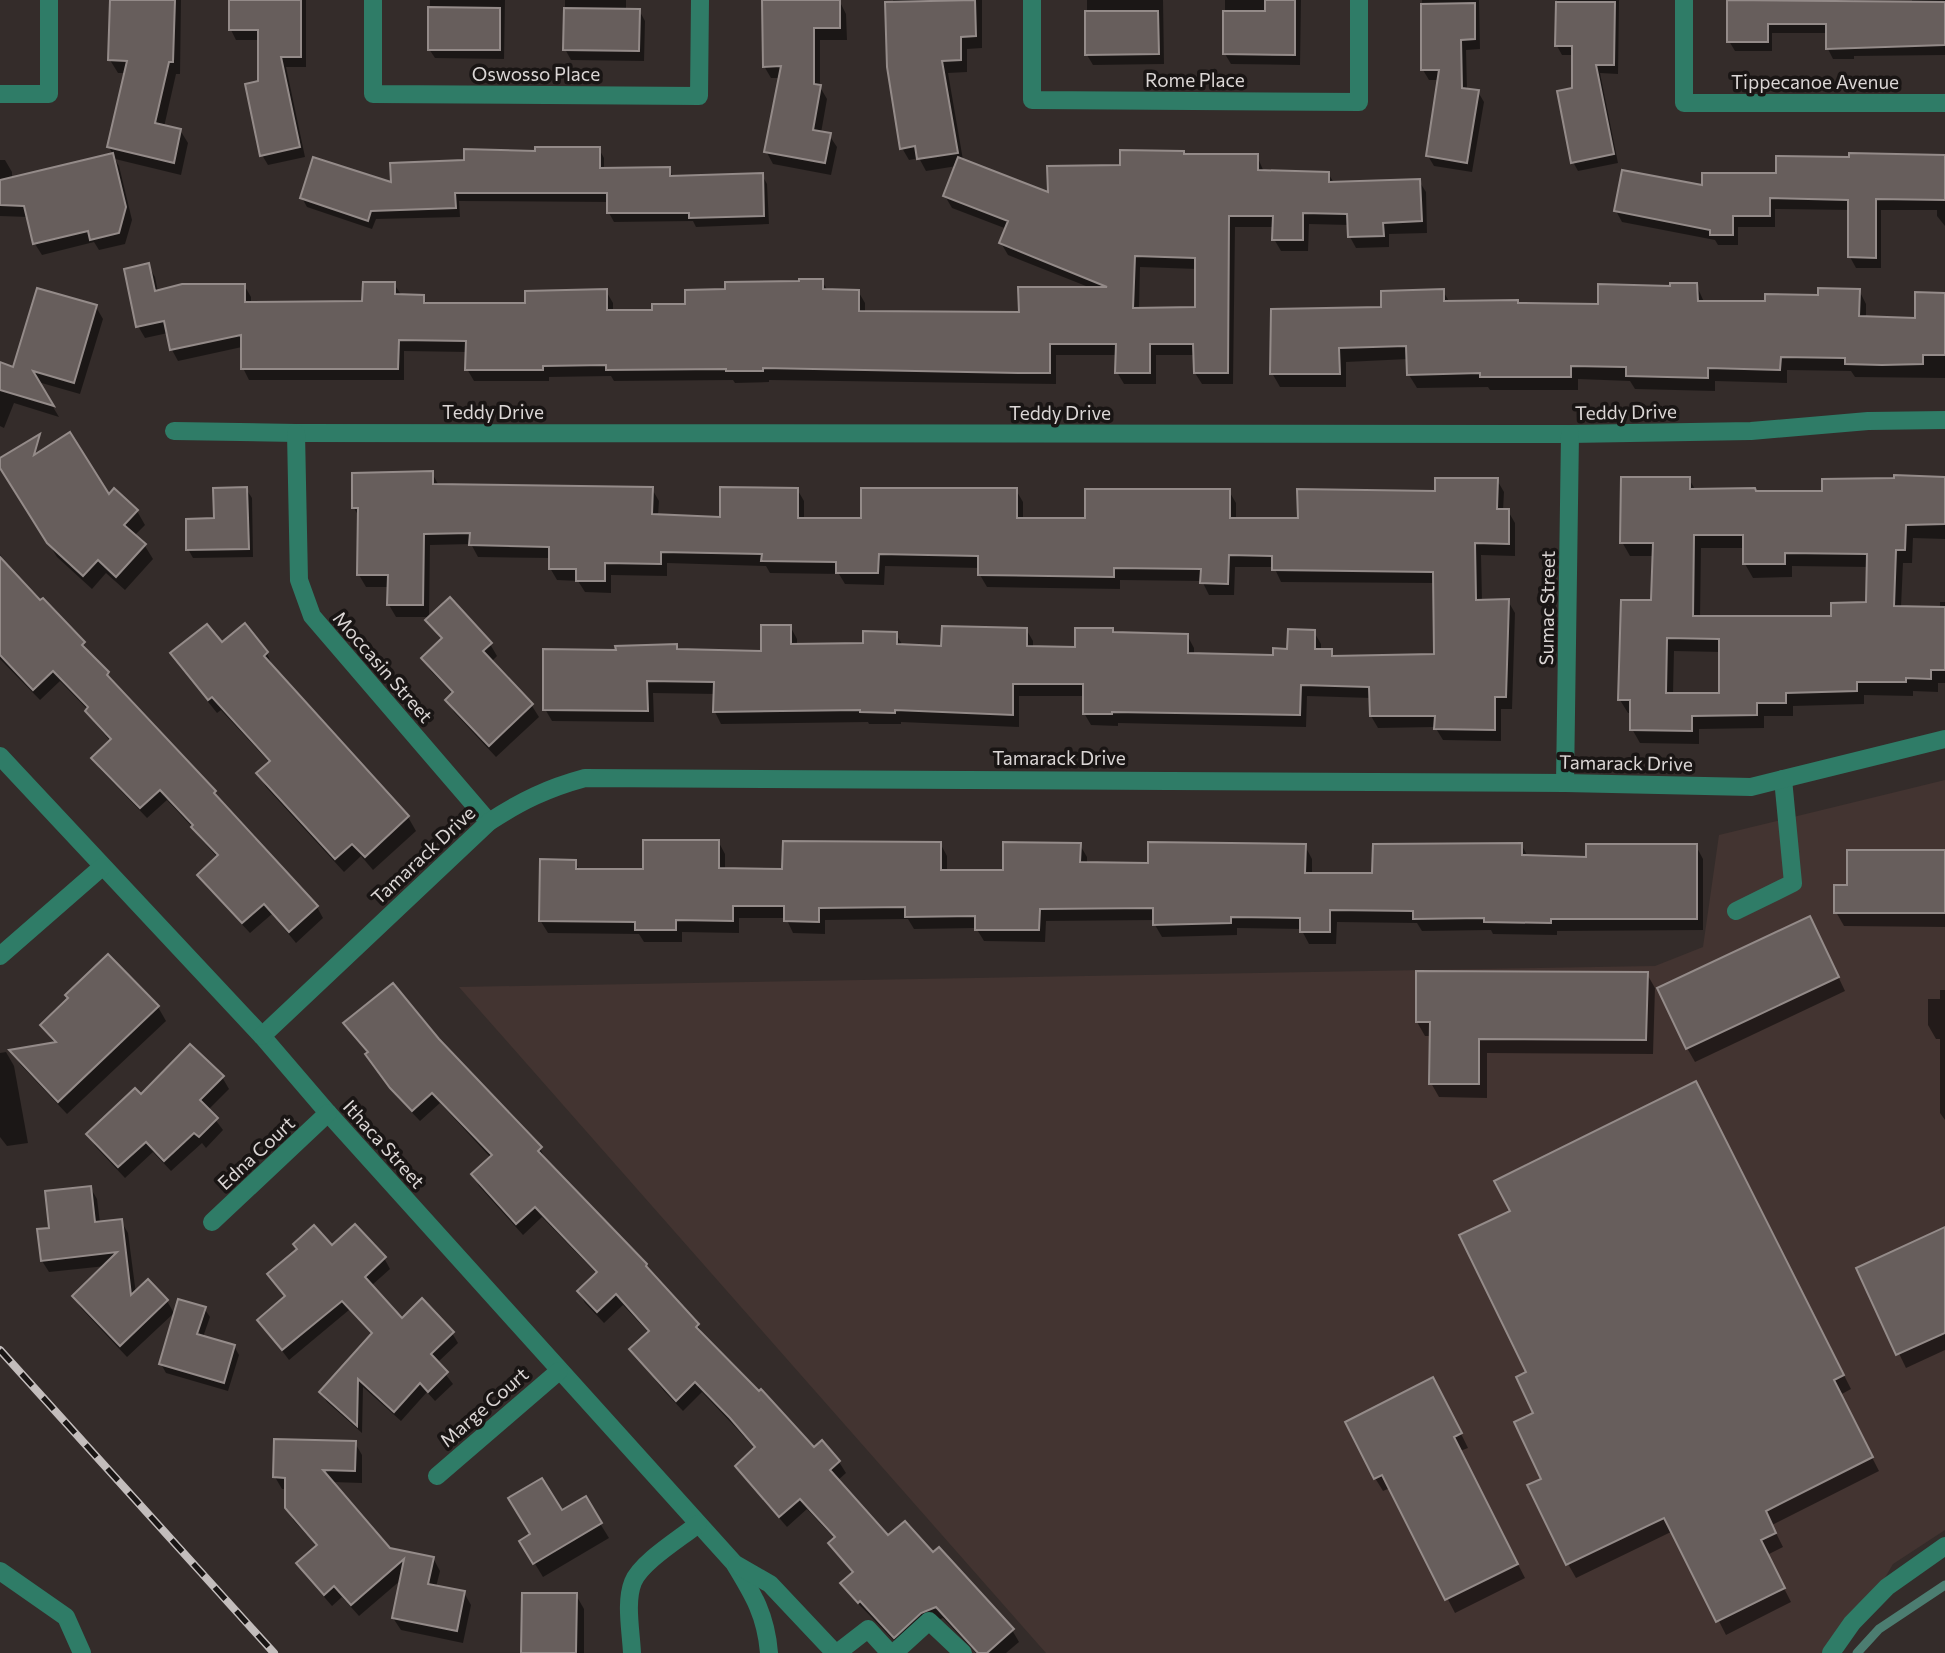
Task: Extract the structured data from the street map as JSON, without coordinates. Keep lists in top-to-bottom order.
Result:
{
  "streets": {
    "street": [
      "Oswosso Place",
      "Rome Place",
      "Tippecanoe Avenue",
      "Teddy Drive",
      "Sumac Street",
      "Moccasin Street",
      "Tamarack Drive",
      "Ithaca Street",
      "Edna Court",
      "Marge Court"
    ]
  },
  "crossings": [
    ["Teddy Drive", "Sumac Street"],
    ["Teddy Drive", "Moccasin Street"],
    ["Sumac Street", "Tamarack Drive"],
    ["Moccasin Street", "Tamarack Drive"],
    ["Tamarack Drive", "Ithaca Street"],
    ["Ithaca Street", "Edna Court"],
    ["Ithaca Street", "Marge Court"]
  ]
}
